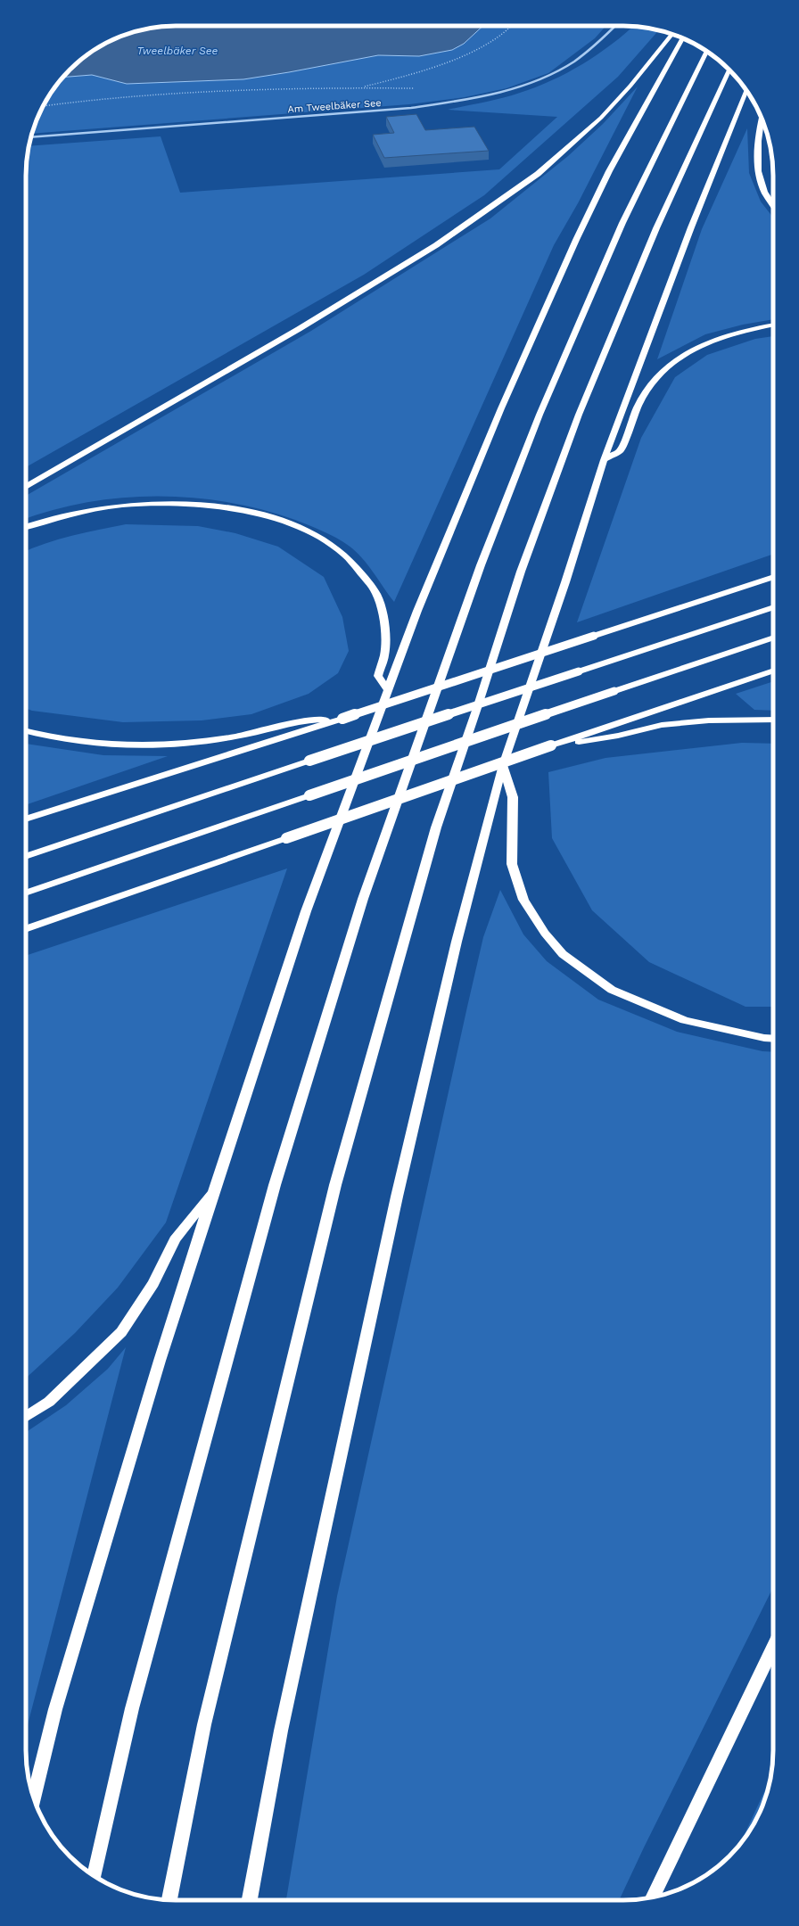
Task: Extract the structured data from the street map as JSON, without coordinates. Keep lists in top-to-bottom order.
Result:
{
  "streets": {
    "street": ["Am Tweelbäker See"]
  },
  "water": ["Tweelbäker See"]
}
